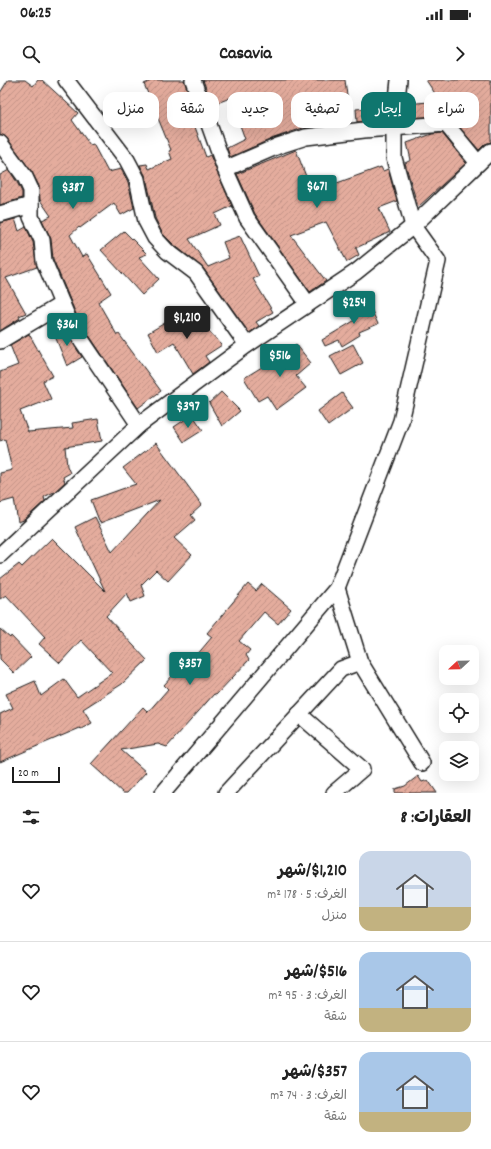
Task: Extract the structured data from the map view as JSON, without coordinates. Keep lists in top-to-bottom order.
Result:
{
  "scale_bar": "20 m",
  "north": "left",
  "page": {
    "status": "06:25",
    "header": "Casavia",
    "chip": [
      "شراء",
      "إيجار",
      "تصفية",
      "جديد",
      "شقة",
      "منزل"
    ],
    "price": [
      "$671",
      "$387",
      "$254",
      "$1,210",
      "$361",
      "$516",
      "$397",
      "$357"
    ],
    "scale": "20 m",
    "heading": "العقارات: 8",
    "list": [
      {
        "name": "$1,210/شهر",
        "note": "الغرف: 5 · 178 m² · منزل"
      },
      {
        "name": "$516/شهر",
        "note": "الغرف: 3 · 95 m² · شقة"
      },
      {
        "name": "$357/شهر",
        "note": "الغرف: 3 · 74 m² · شقة"
      }
    ]
  }
}
